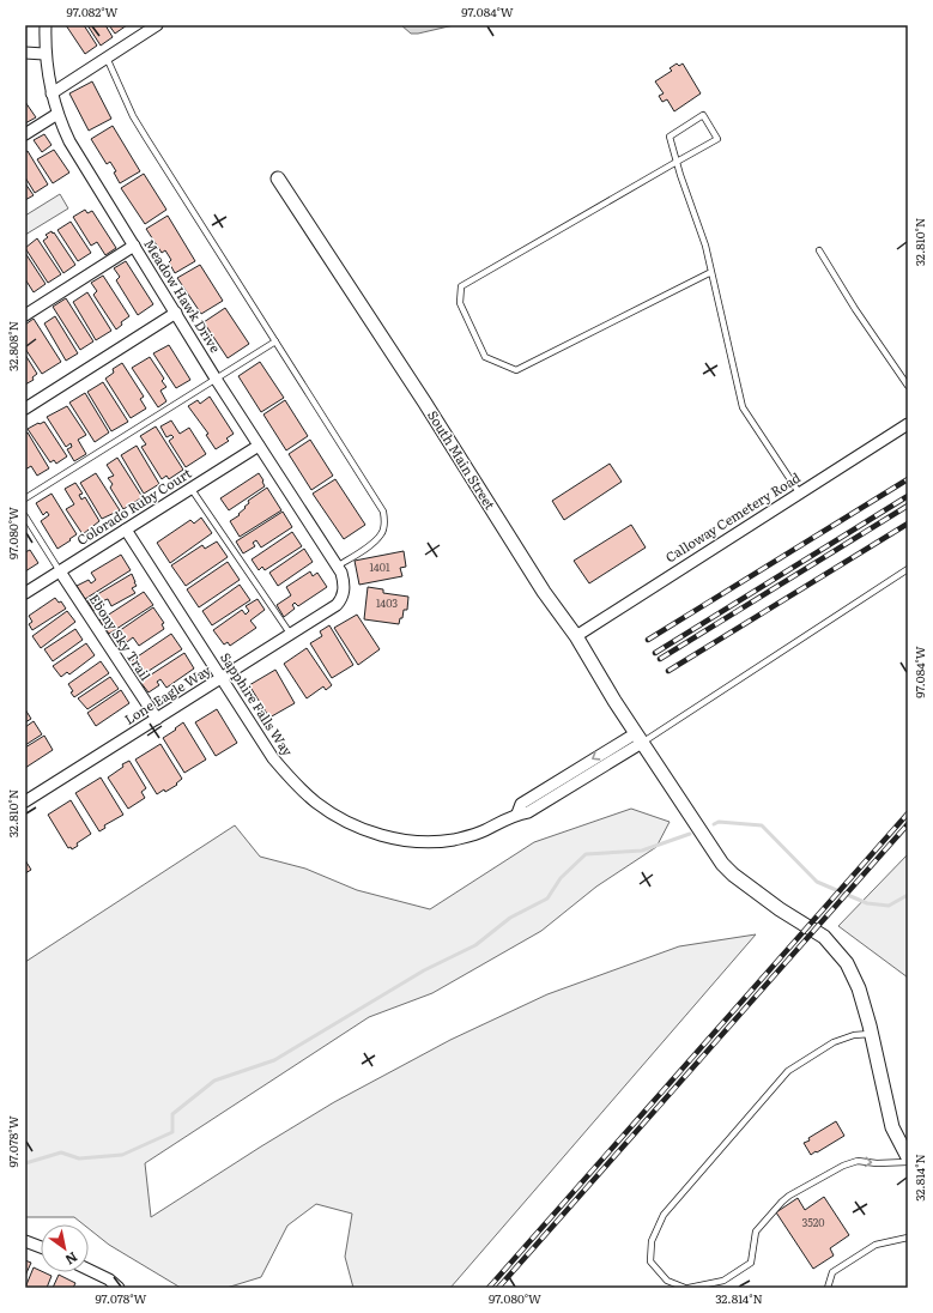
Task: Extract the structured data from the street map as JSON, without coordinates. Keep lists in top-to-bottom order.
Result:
{
  "streets": {
    "street": [
      "Meadow Hawk Drive",
      "South Main Street",
      "Colorado Ruby Court",
      "Calloway Cemetery Road",
      "Ebony Sky Trail",
      "Lone Eagle Way",
      "Sapphire Falls Way"
    ]
  },
  "crossings": [
    ["Meadow Hawk Drive", "Colorado Ruby Court"],
    ["Meadow Hawk Drive", "Lone Eagle Way"],
    ["South Main Street", "Calloway Cemetery Road"],
    ["South Main Street", "Sapphire Falls Way"],
    ["Colorado Ruby Court", "Ebony Sky Trail"],
    ["Colorado Ruby Court", "Sapphire Falls Way"],
    ["Ebony Sky Trail", "Lone Eagle Way"],
    ["Lone Eagle Way", "Sapphire Falls Way"]
  ],
  "house_numbers": ["1401", "1403", "3520"],
  "north": "bottom right",
  "coordinates": [
    "97.082°W",
    "97.084°W",
    "32.810°N",
    "32.808°N",
    "97.080°W",
    "97.078°W",
    "32.814°N"
  ]
}
